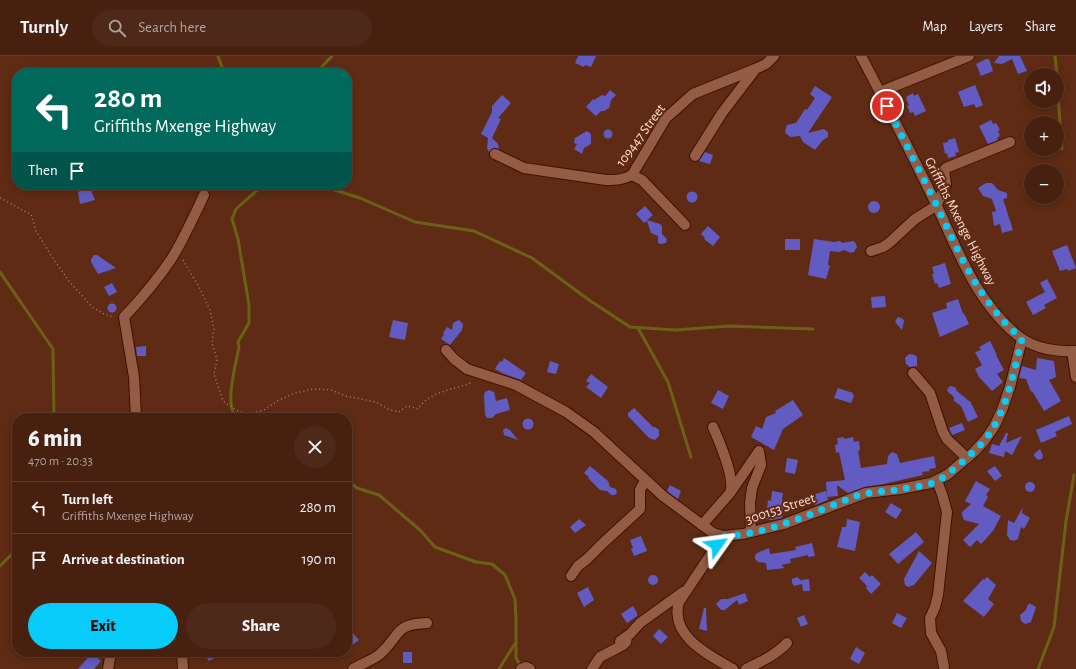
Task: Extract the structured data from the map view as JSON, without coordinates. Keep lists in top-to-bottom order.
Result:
{
  "streets": {
    "street": ["109447 Street", "Griffiths Mxenge Highway", "300153 Street"]
  },
  "crossings": [
    ["Griffiths Mxenge Highway", "300153 Street"]
  ],
  "page": {
    "header": "Turnly",
    "search": "Search here",
    "nav": ["Map", "Layers", "Share"],
    "map_buttons": ["+", "−"],
    "turn": ["280 m", "Griffiths Mxenge Highway"],
    "then": "Then",
    "heading": ["6 min", "470 m · 20:33"],
    "list": [
      {
        "name": "Turn left",
        "note": "Griffiths Mxenge Highway",
        "value": "280 m"
      },
      {
        "name": "Arrive at destination",
        "value": "190 m"
      }
    ],
    "buttons": ["Exit", "Share"]
  }
}
